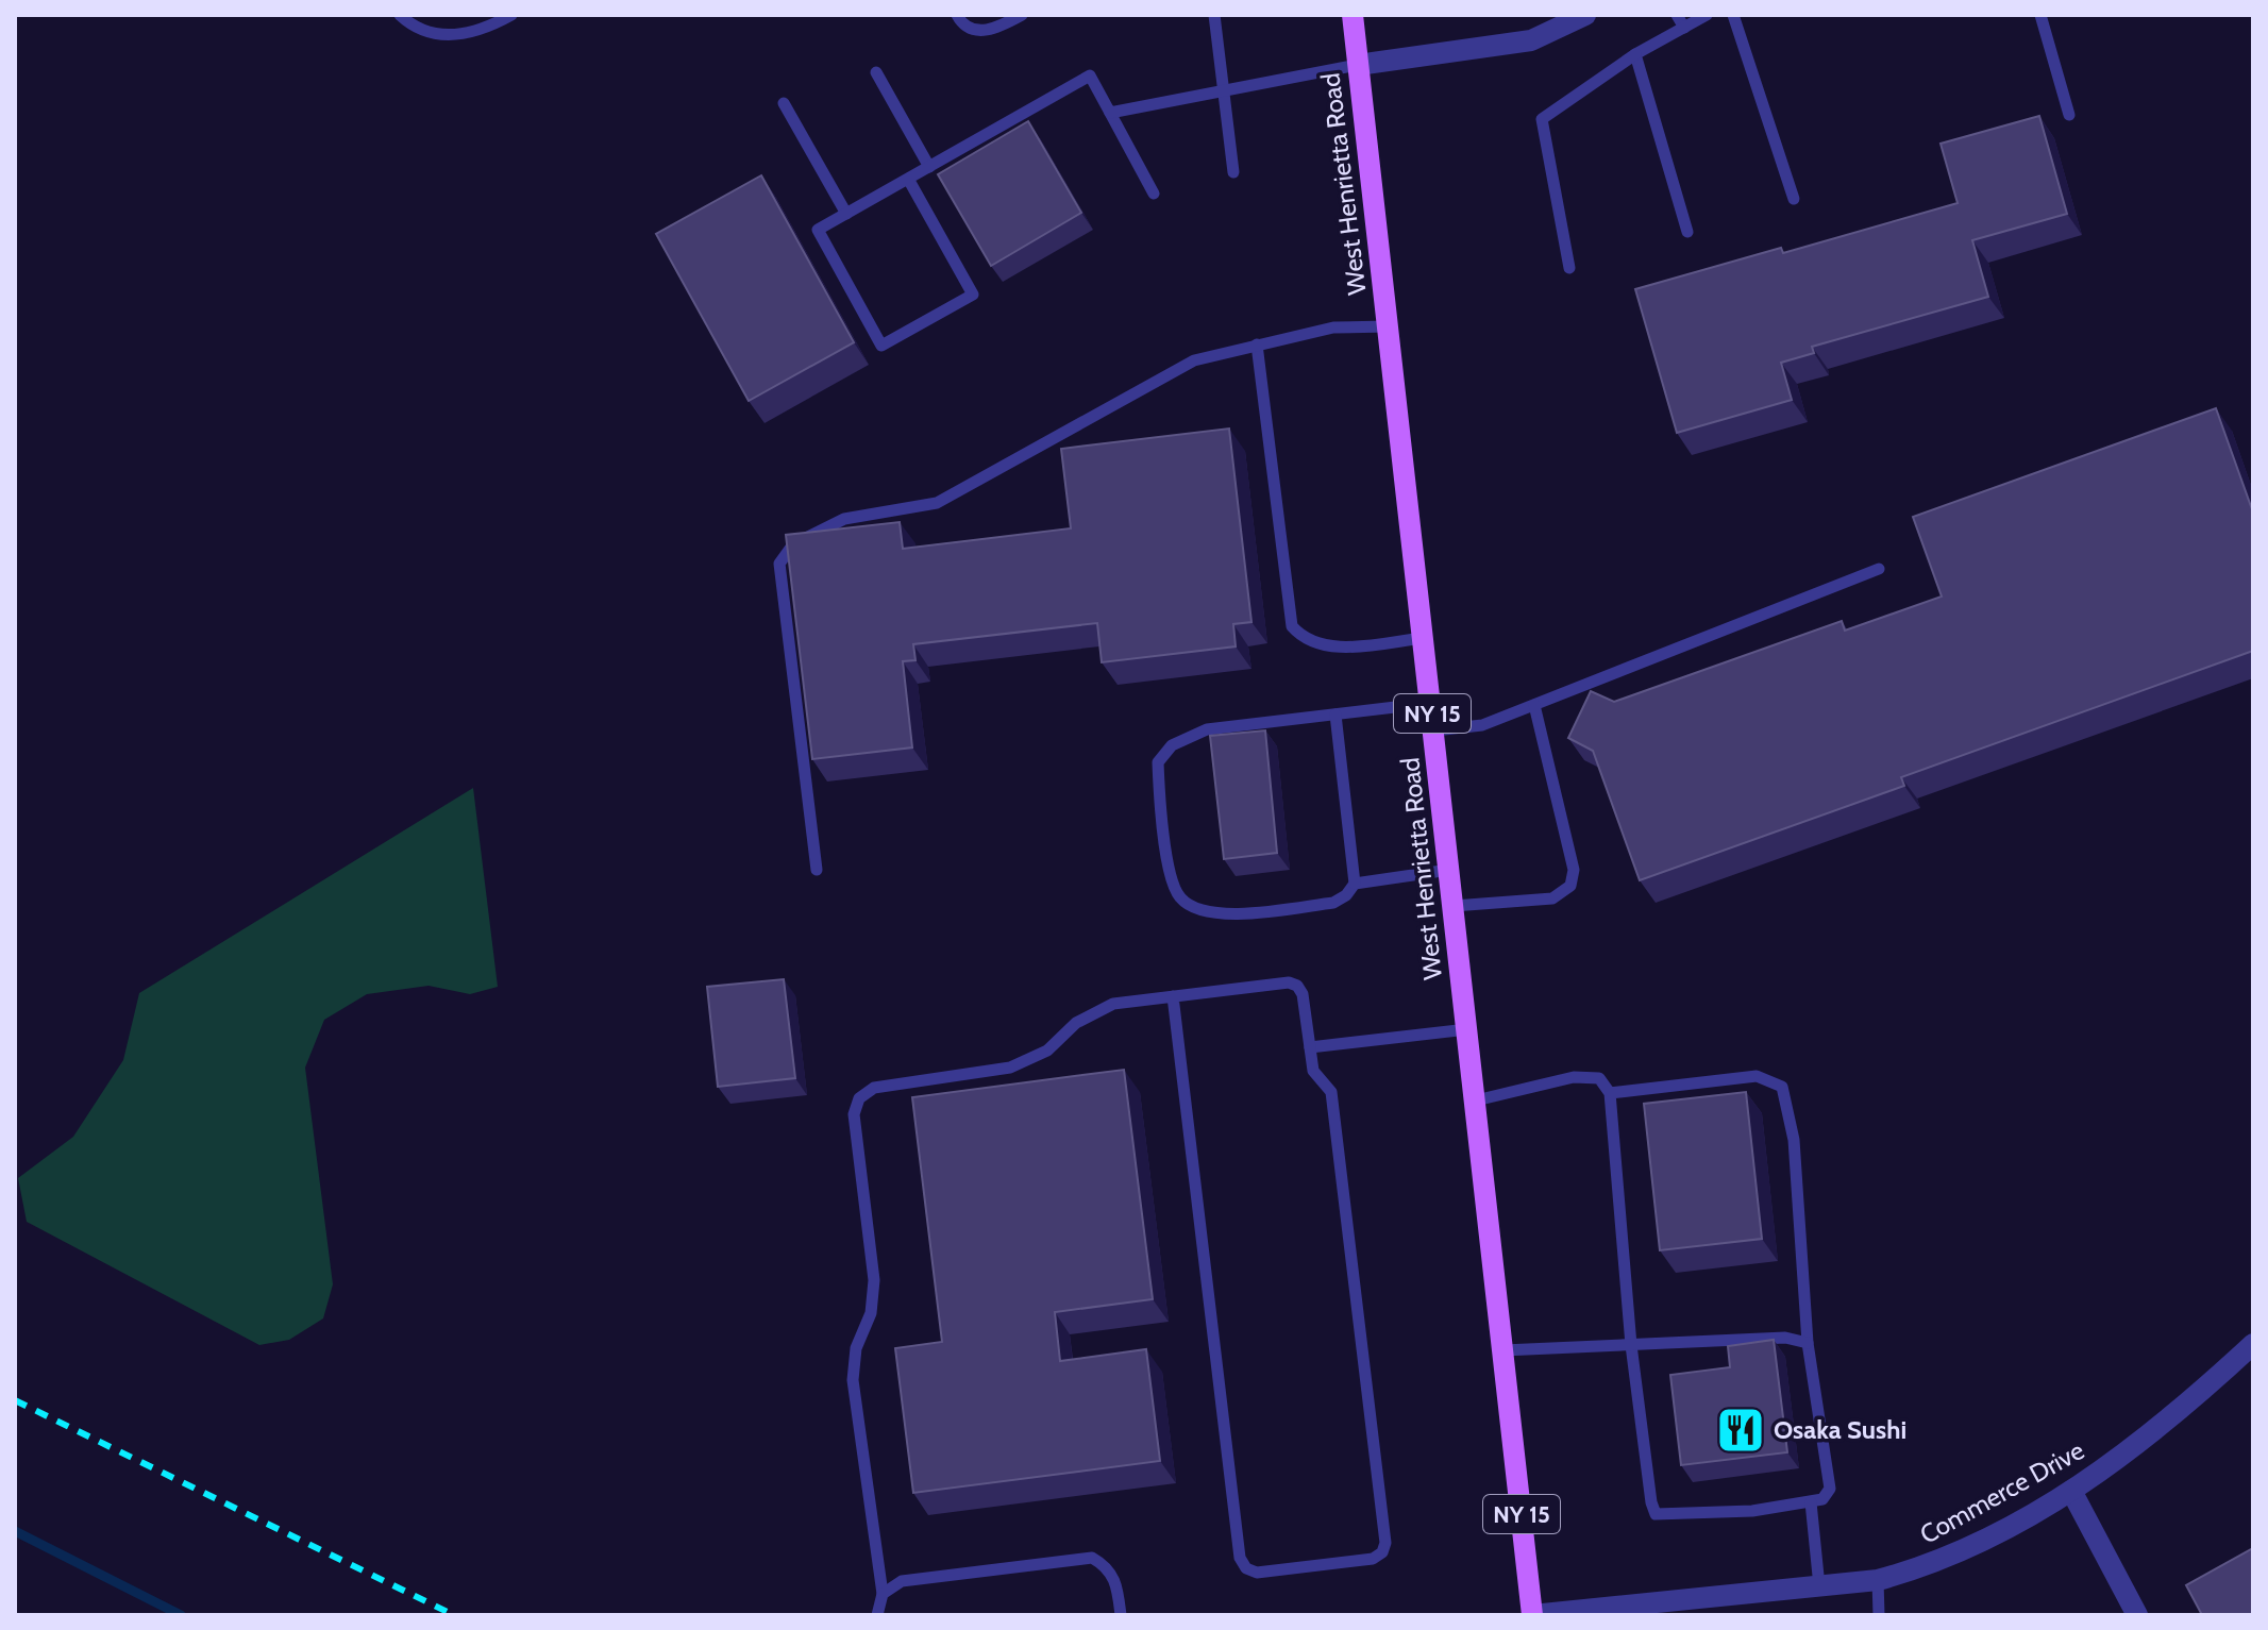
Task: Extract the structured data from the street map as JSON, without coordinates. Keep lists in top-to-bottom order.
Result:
{
  "streets": {
    "main road": ["West Henrietta Road", "NY 15"],
    "street": ["Commerce Drive"]
  },
  "crossings": [
    ["West Henrietta Road", "Commerce Drive"]
  ],
  "places": {
    "restaurant": ["Osaka Sushi"]
  }
}
